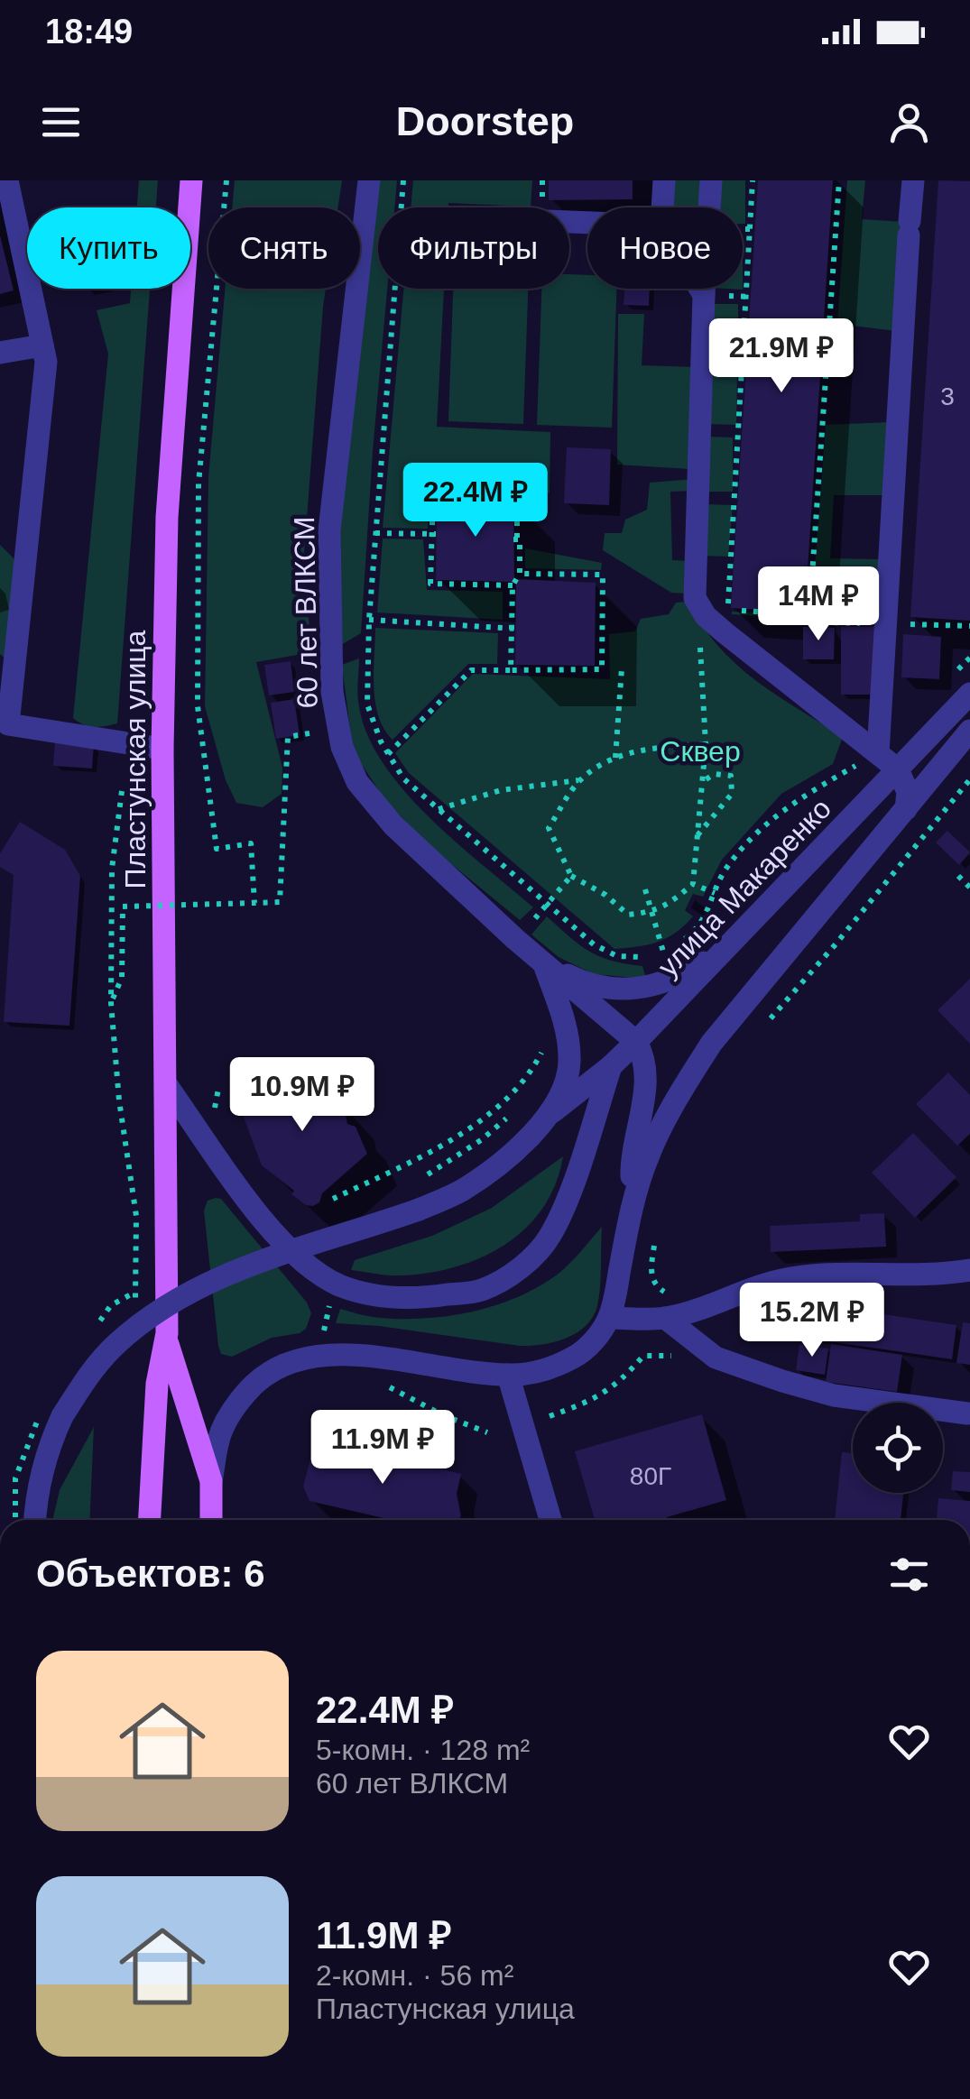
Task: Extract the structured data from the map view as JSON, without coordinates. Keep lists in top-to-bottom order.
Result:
{
  "streets": {
    "main road": ["Пластунская улица"],
    "street": ["60 лет ВЛКСМ", "улица Макаренко"]
  },
  "parks": ["Сквер"],
  "house_numbers": ["3", "80Г"],
  "page": {
    "status": "18:49",
    "header": "Doorstep",
    "chip": [
      "Купить",
      "Снять",
      "Фильтры",
      "Новое"
    ],
    "price": [
      "21.9M ₽",
      "22.4M ₽",
      "14M ₽",
      "10.9M ₽",
      "15.2M ₽",
      "11.9M ₽"
    ],
    "heading": "Объектов: 6",
    "list": [
      {
        "name": "22.4M ₽",
        "note": "5-комн. · 128 m² · 60 лет ВЛКСМ"
      },
      {
        "name": "11.9M ₽",
        "note": "2-комн. · 56 m² · Пластунская улица"
      }
    ]
  }
}
